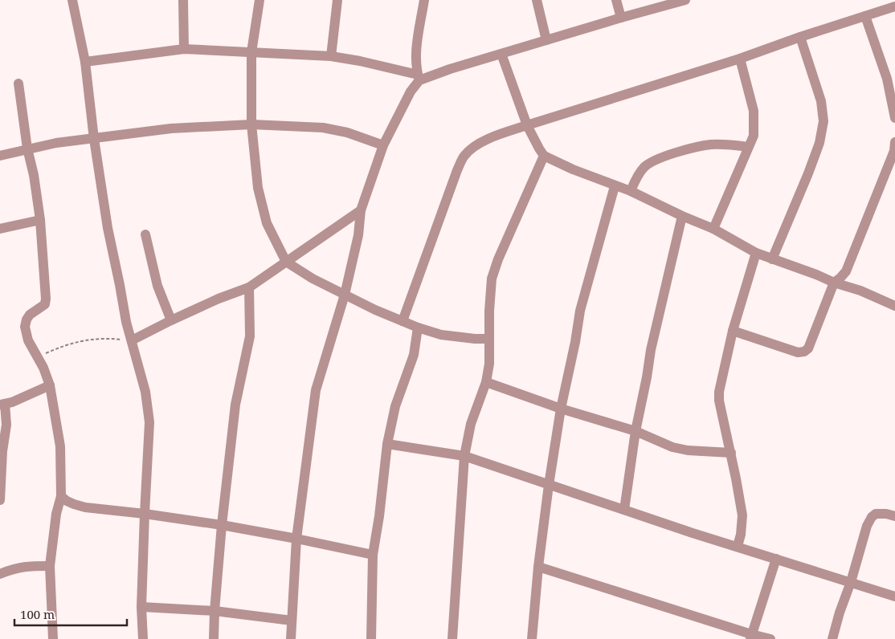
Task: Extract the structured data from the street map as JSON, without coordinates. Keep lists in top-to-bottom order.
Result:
{
  "scale_bar": "100 m"
}
